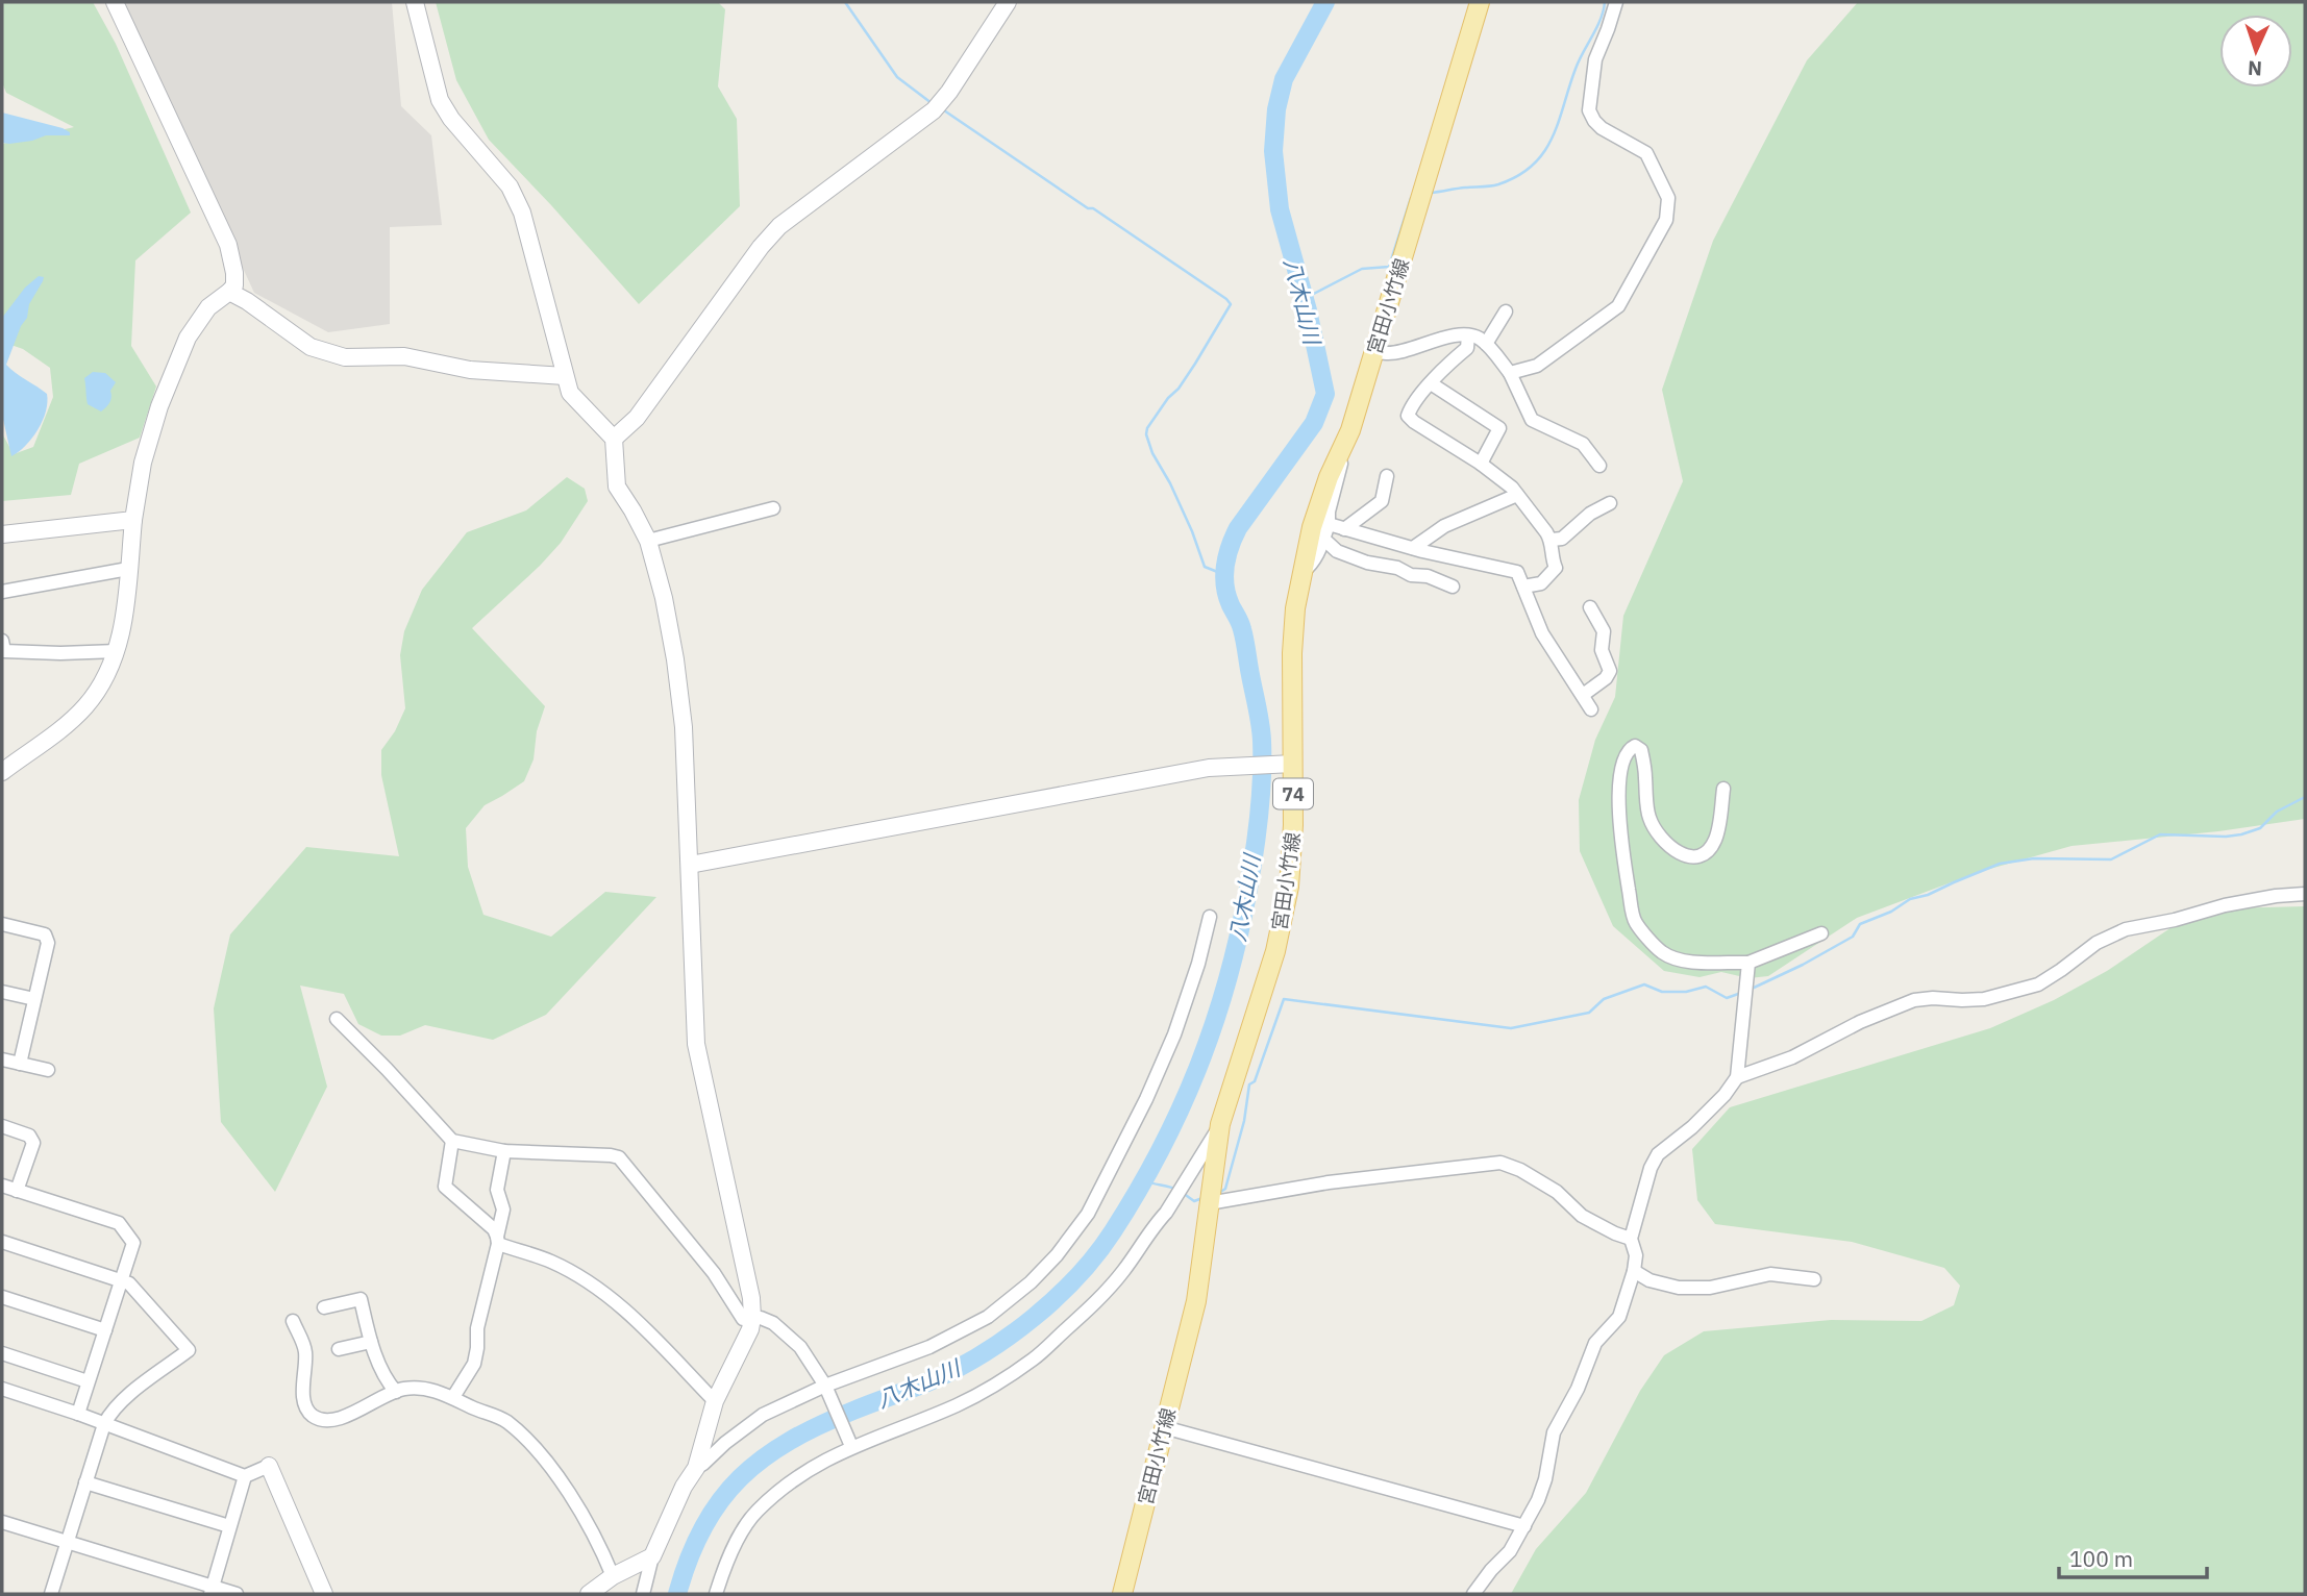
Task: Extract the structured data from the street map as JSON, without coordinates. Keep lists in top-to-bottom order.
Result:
{
  "streets": {
    "main road": ["宮田小竹線", "74"]
  },
  "water": ["八木山川"],
  "scale_bar": "100 m",
  "north": "bottom"
}
